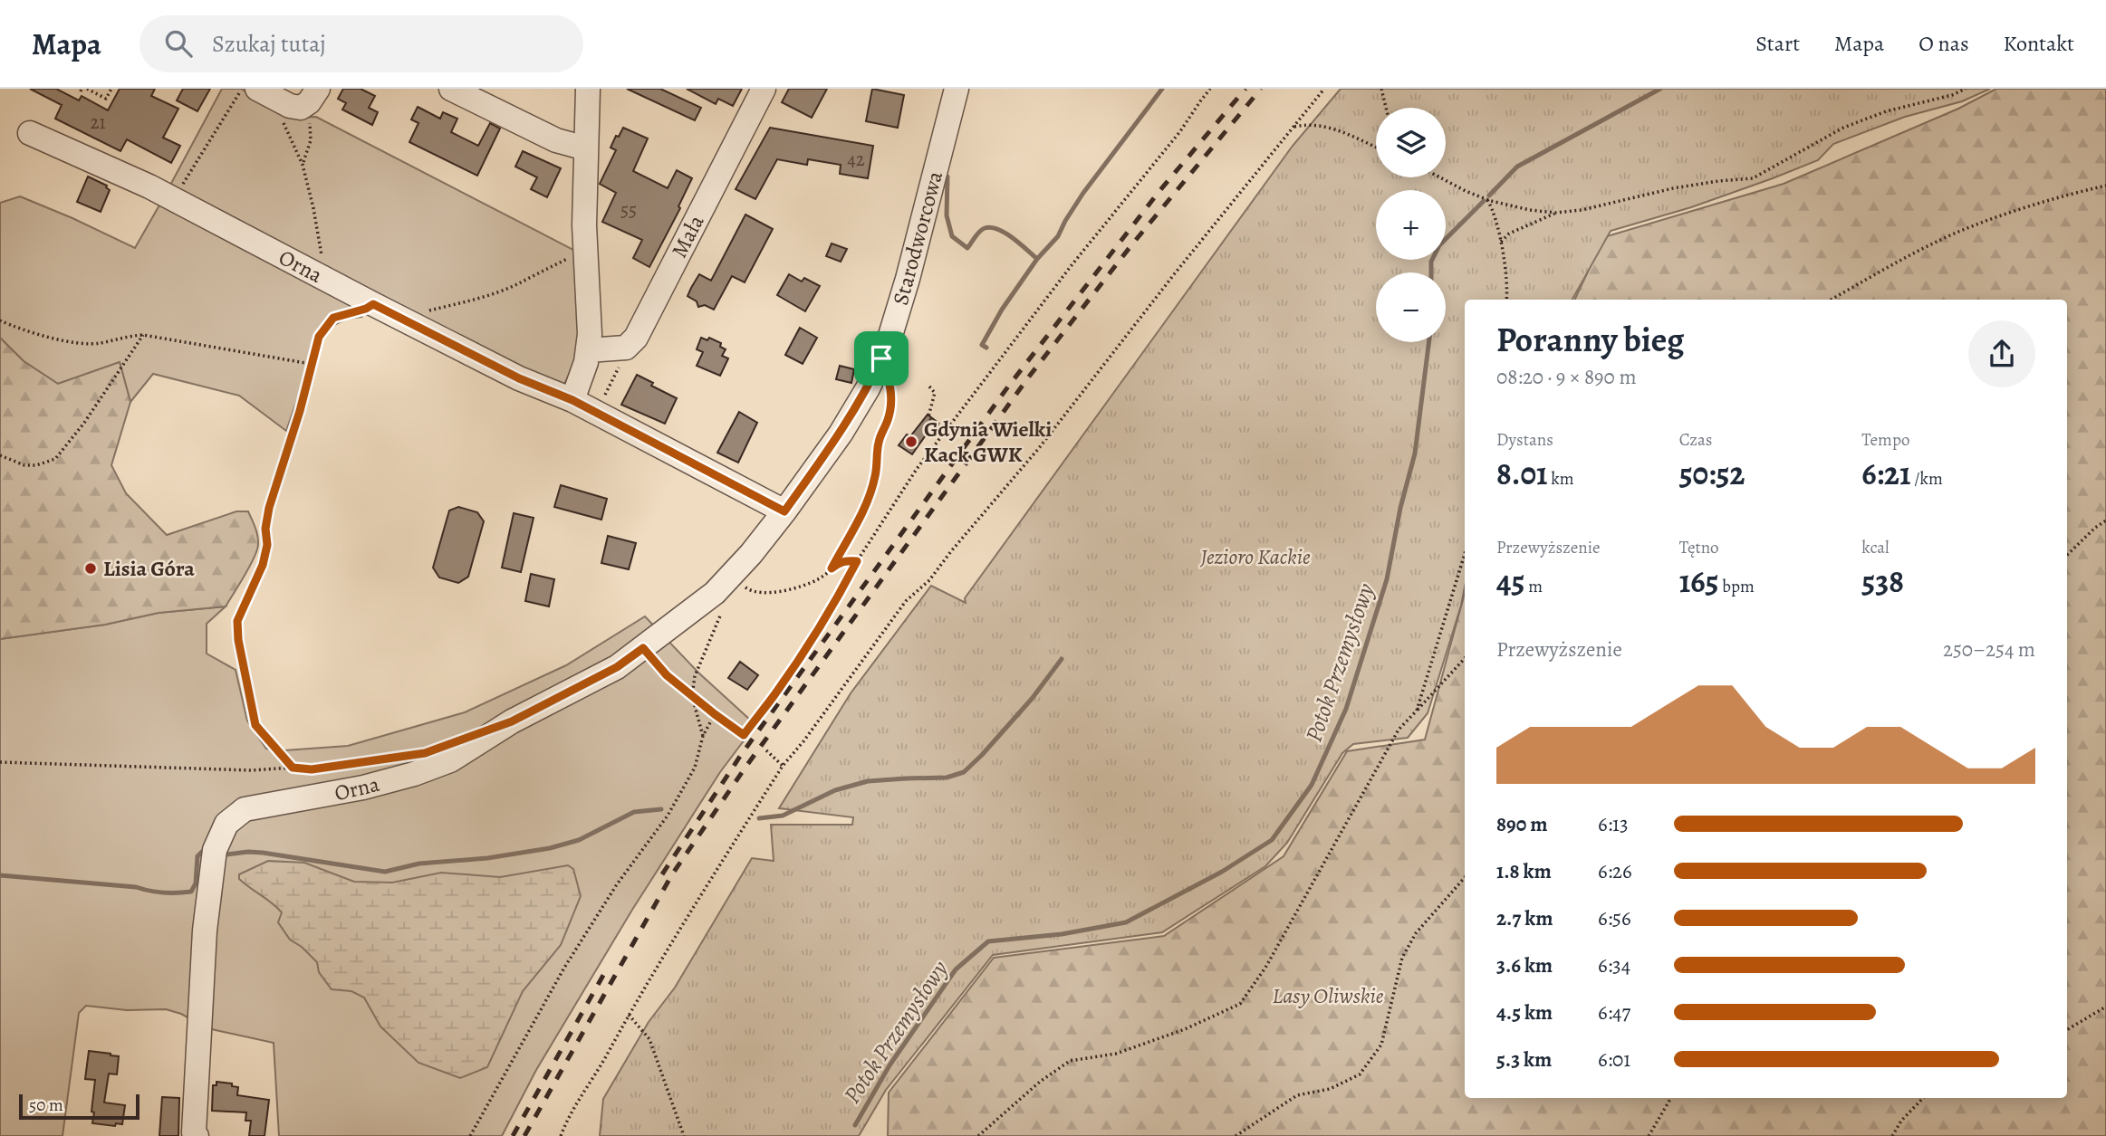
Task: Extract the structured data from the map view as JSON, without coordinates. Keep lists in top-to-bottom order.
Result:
{
  "streets": {
    "street": ["Mała", "Starodworcowa", "Orna"]
  },
  "crossings": [
    ["Starodworcowa", "Orna"]
  ],
  "water": ["Potok Przemysłowy"],
  "parks": ["Jezioro Kackie", "Lasy Oliwskie"],
  "places": ["Gdynia Wielki Kack GWK", "Lisia Góra"],
  "house_numbers": ["21", "42", "55"],
  "scale_bar": "50 m",
  "page": {
    "header": "Mapa",
    "search": "Szukaj tutaj",
    "nav": [
      "Start",
      "Mapa",
      "O nas",
      "Kontakt"
    ],
    "map_buttons": ["+", "−"],
    "heading": ["Poranny bieg", "08:20 · 9 × 890 m"],
    "stats": [
      ["Dystans", "8.01 km"],
      ["Czas", "50:52"],
      ["Tempo", "6:21 /km"],
      ["Przewyższenie", "45 m"],
      ["Tętno", "165 bpm"],
      ["kcal", "538"]
    ],
    "chart": ["Przewyższenie", "250–254 m"],
    "list": [
      {
        "name": "890 m",
        "note": "6:13"
      },
      {
        "name": "1.8 km",
        "note": "6:26"
      },
      {
        "name": "2.7 km",
        "note": "6:56"
      },
      {
        "name": "3.6 km",
        "note": "6:34"
      },
      {
        "name": "4.5 km",
        "note": "6:47"
      },
      {
        "name": "5.3 km",
        "note": "6:01"
      }
    ],
    "scale": "50 m"
  }
}
